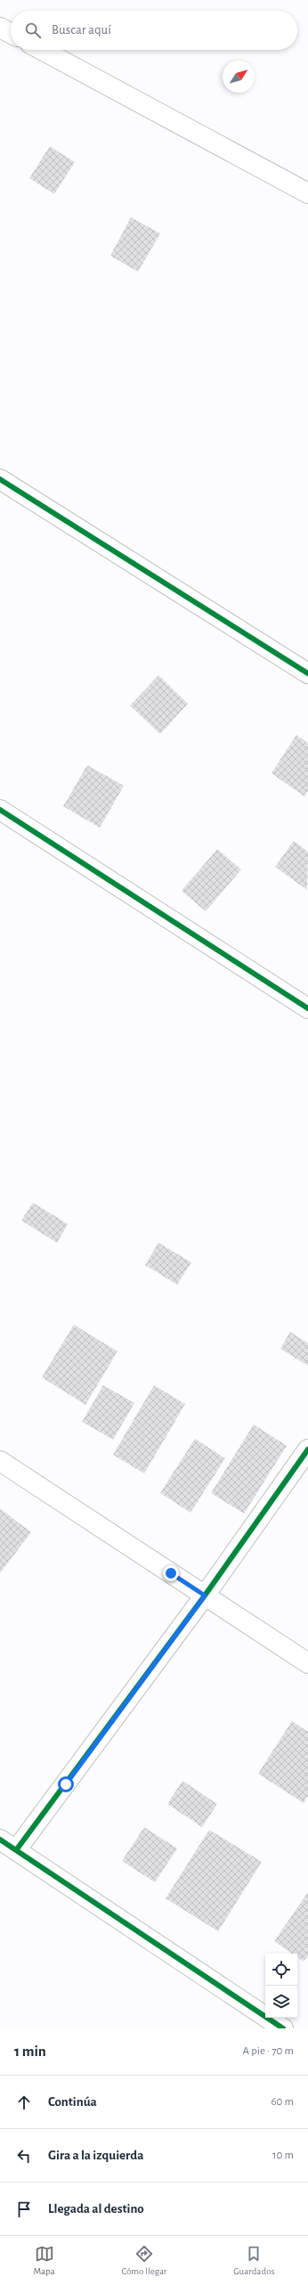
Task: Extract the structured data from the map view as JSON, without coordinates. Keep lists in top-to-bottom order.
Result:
{
  "north": "top right",
  "page": {
    "search": "Buscar aquí",
    "heading": ["1 min", "A pie · 70 m"],
    "list": [
      ["Continúa", "60 m"],
      ["Gira a la izquierda", "10 m"],
      "Llegada al destino"
    ],
    "nav": ["Mapa", "Cómo llegar", "Guardados"]
  }
}
